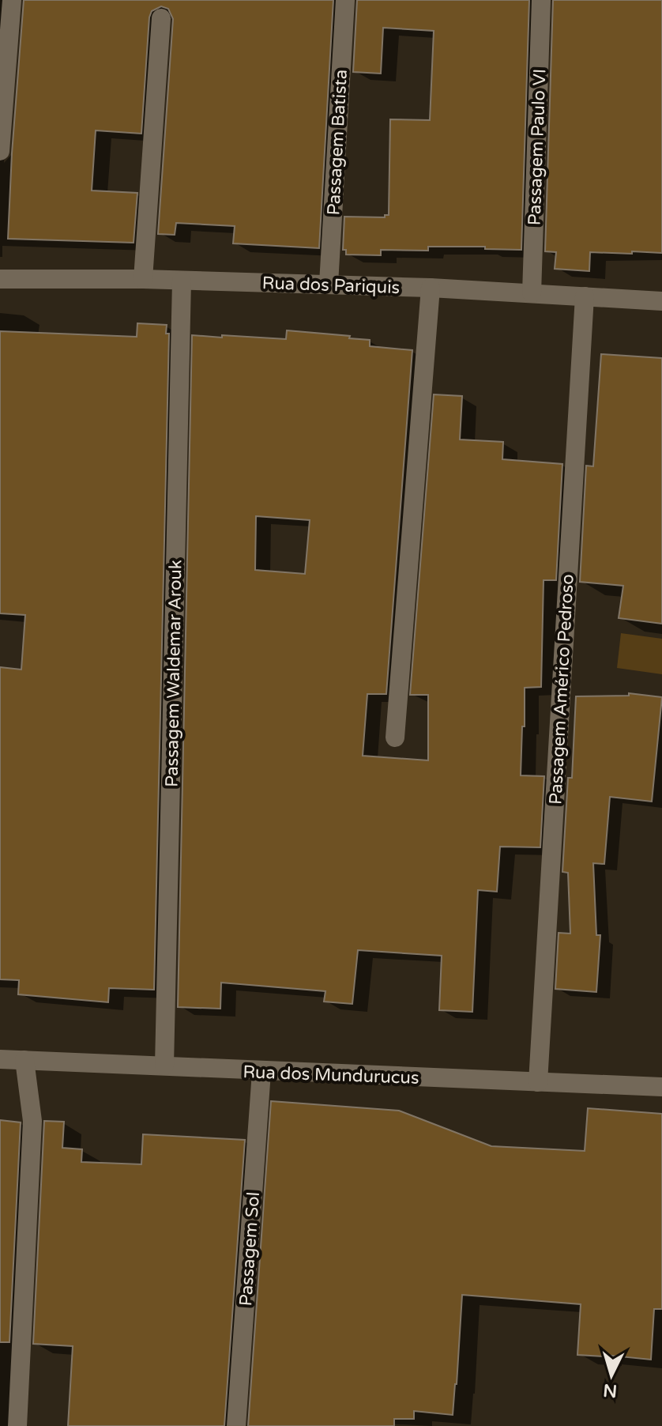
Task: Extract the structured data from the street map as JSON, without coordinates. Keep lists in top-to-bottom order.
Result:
{
  "streets": {
    "street": [
      "Passagem Batista",
      "Passagem Paulo VI",
      "Rua dos Pariquis",
      "Passagem Waldemar Arouk",
      "Passagem Américo Pedroso",
      "Rua dos Mundurucus",
      "Passagem Sol"
    ]
  },
  "crossings": [
    ["Passagem Batista", "Rua dos Pariquis"],
    ["Passagem Paulo VI", "Rua dos Pariquis"],
    ["Rua dos Pariquis", "Passagem Waldemar Arouk"],
    ["Rua dos Pariquis", "Passagem Américo Pedroso"],
    ["Passagem Waldemar Arouk", "Rua dos Mundurucus"],
    ["Passagem Américo Pedroso", "Rua dos Mundurucus"],
    ["Rua dos Mundurucus", "Passagem Sol"]
  ],
  "north": "bottom"
}
